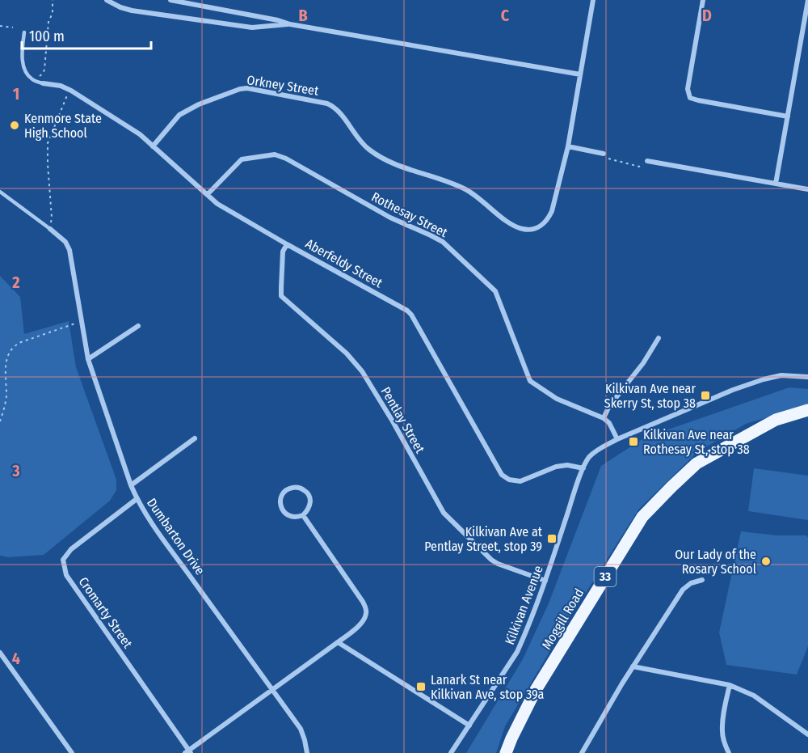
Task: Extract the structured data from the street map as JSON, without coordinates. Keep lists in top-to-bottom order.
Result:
{
  "streets": {
    "main road": ["33", "Moggill Road"],
    "street": [
      "Orkney Street",
      "Rothesay Street",
      "Aberfeldy Street",
      "Pentlay Street",
      "Dumbarton Drive",
      "Kilkivan Avenue",
      "Cromarty Street"
    ]
  },
  "crossings": [
    ["Orkney Street", "Aberfeldy Street"],
    ["Rothesay Street", "Aberfeldy Street"],
    ["Aberfeldy Street", "Pentlay Street"],
    ["Aberfeldy Street", "Kilkivan Avenue"],
    ["Pentlay Street", "Kilkivan Avenue"],
    ["Dumbarton Drive", "Cromarty Street"]
  ],
  "places": {
    "other": ["Kenmore State High School", "Our Lady of the Rosary School"],
    "transit": [
      "Kilkivan Ave near Skerry St, stop 38",
      "Kilkivan Ave near Rothesay St, stop 38",
      "Kilkivan Ave at Pentlay Street, stop 39",
      "Lanark St near Kilkivan Ave, stop 39a"
    ]
  },
  "scale_bar": "100 m",
  "grid": {
    "columns": ["B", "C", "D"],
    "rows": [
      "1",
      "2",
      "3",
      "4"
    ]
  }
}
